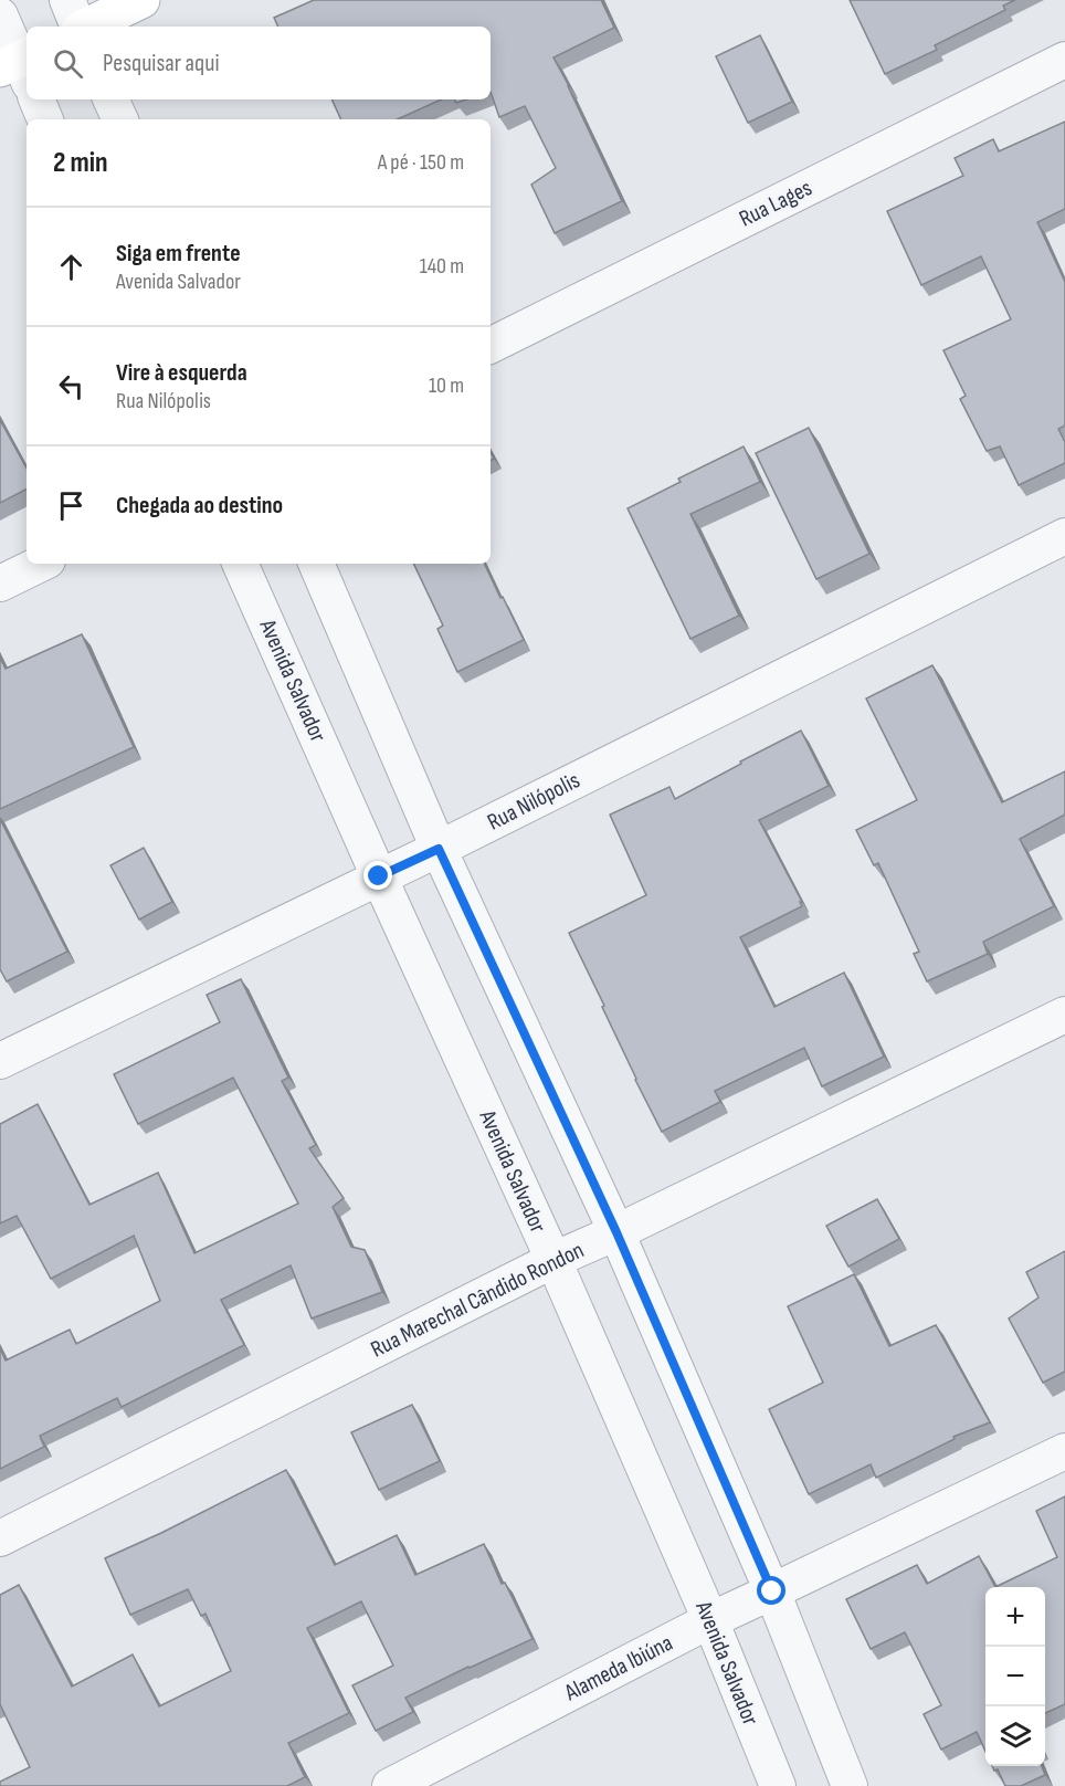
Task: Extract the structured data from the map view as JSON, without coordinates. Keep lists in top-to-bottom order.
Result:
{
  "streets": {
    "street": [
      "Rua Lages",
      "Avenida Salvador",
      "Rua Nilópolis",
      "Rua Marechal Cândido Rondon",
      "Alameda Ibiúna"
    ]
  },
  "crossings": [
    ["Avenida Salvador", "Rua Nilópolis"],
    ["Avenida Salvador", "Rua Marechal Cândido Rondon"],
    ["Avenida Salvador", "Alameda Ibiúna"]
  ],
  "page": {
    "search": "Pesquisar aqui",
    "heading": ["2 min", "A pé · 150 m"],
    "list": [
      ["Siga em frente", "Avenida Salvador", "140 m"],
      ["Vire à esquerda", "Rua Nilópolis", "10 m"],
      "Chegada ao destino"
    ],
    "map_buttons": ["+", "−"]
  }
}
